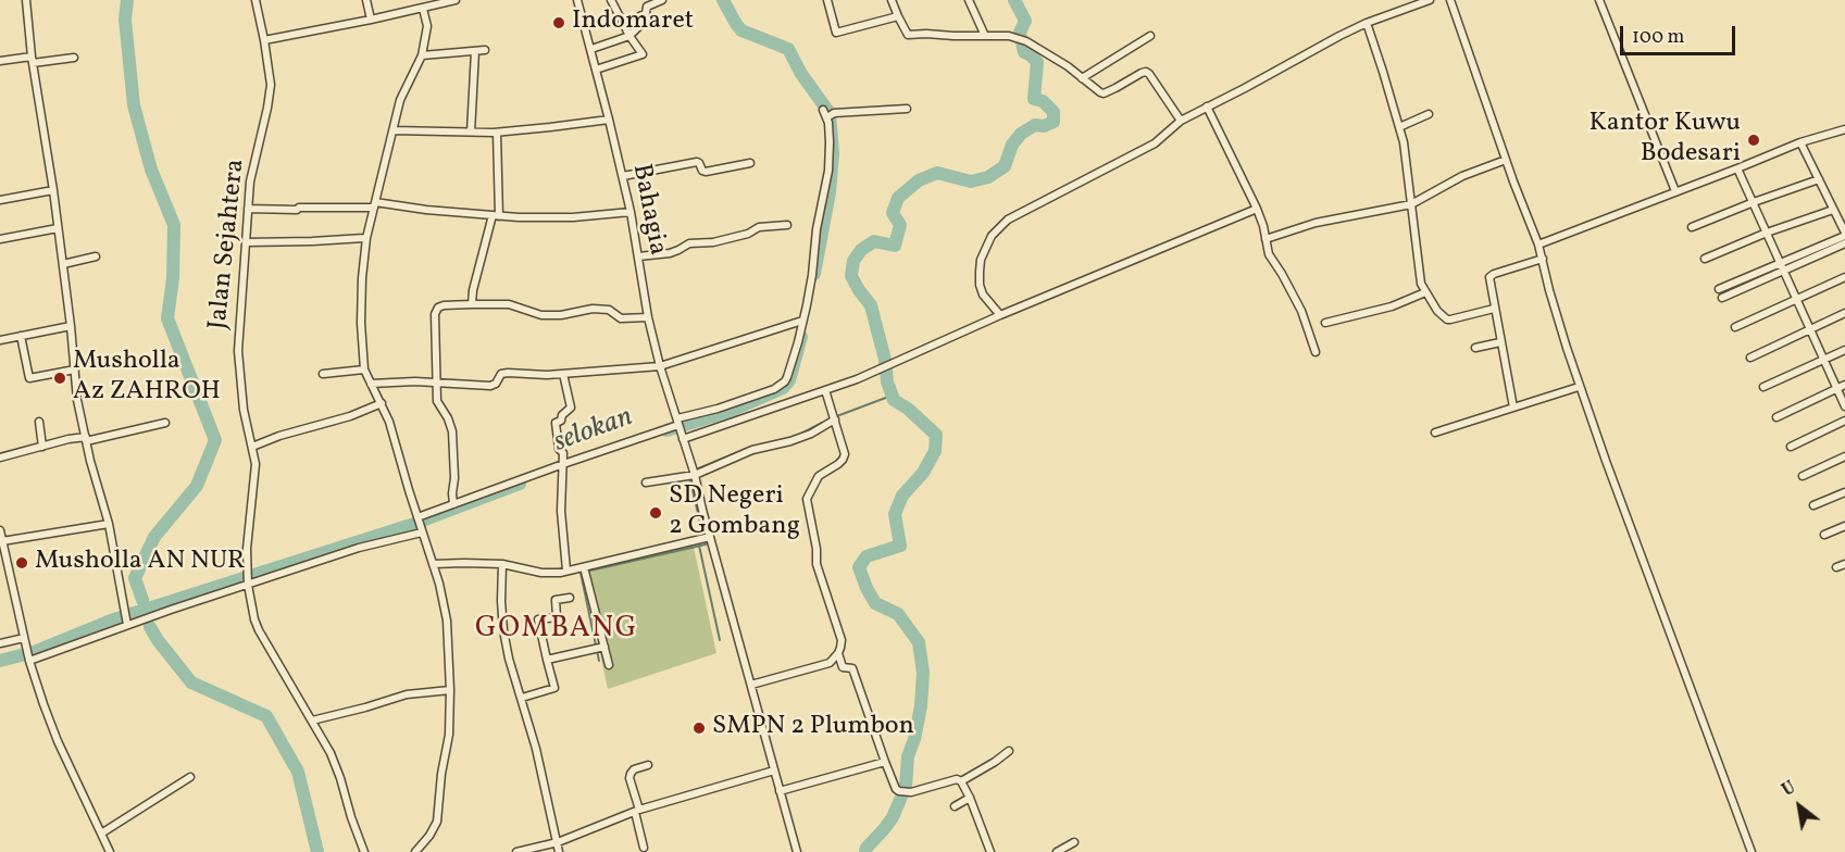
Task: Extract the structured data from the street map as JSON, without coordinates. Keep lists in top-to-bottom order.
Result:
{
  "streets": {
    "street": ["Bahagia", "Jalan Sejahtera"]
  },
  "districts": ["GOMBANG"],
  "water": ["selokan"],
  "places": [
    "Indomaret",
    "Kantor Kuwu Bodesari",
    "Musholla Az ZAHROH",
    "SD Negeri 2 Gombang",
    "Musholla AN NUR",
    "SMPN 2 Plumbon"
  ],
  "scale_bar": "100 m",
  "north": "top left"
}
